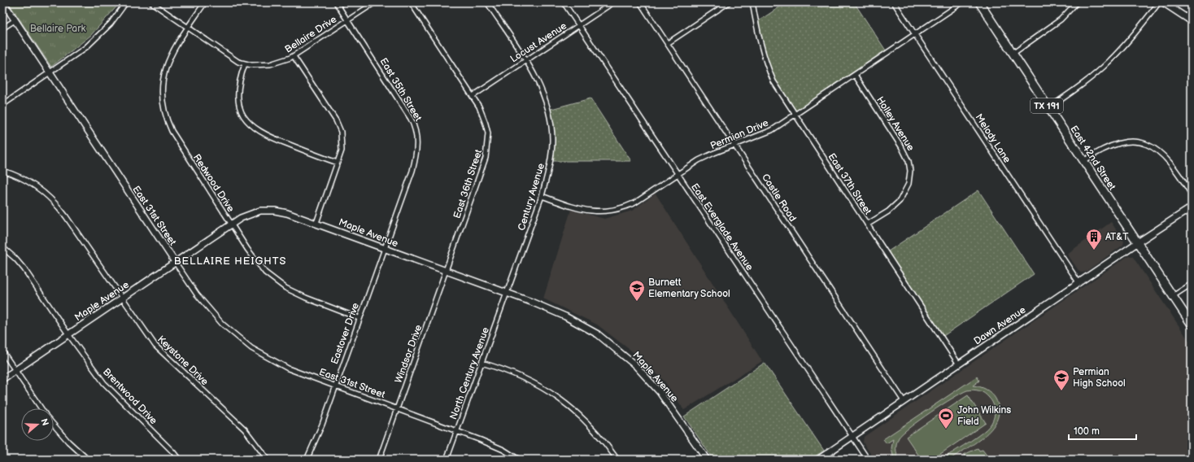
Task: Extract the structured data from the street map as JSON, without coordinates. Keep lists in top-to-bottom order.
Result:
{
  "streets": {
    "highway": ["TX 191", "East 42nd Street"],
    "street": [
      "Bellaire Drive",
      "Locust Avenue",
      "East 35th Street",
      "Holley Avenue",
      "Permian Drive",
      "Melody Lane",
      "Redwood Drive",
      "East 36th Street",
      "East 37th Street",
      "Century Avenue",
      "Castle Road",
      "East 31st Street",
      "East Everglade Avenue",
      "Maple Avenue",
      "Dawn Avenue",
      "Eastover Drive",
      "Windsor Drive",
      "Keystone Drive",
      "North Century Avenue",
      "Brentwood Drive"
    ]
  },
  "crossings": [
    ["Bellaire Drive", "East 35th Street"],
    ["Bellaire Drive", "Redwood Drive"],
    ["Locust Avenue", "East 36th Street"],
    ["Locust Avenue", "Century Avenue"],
    ["Locust Avenue", "East Everglade Avenue"],
    ["East 35th Street", "Maple Avenue"],
    ["East 35th Street", "Eastover Drive"],
    ["Holley Avenue", "Permian Drive"],
    ["Holley Avenue", "East 37th Street"],
    ["Permian Drive", "Melody Lane"],
    ["Permian Drive", "East 37th Street"],
    ["Permian Drive", "Century Avenue"],
    ["Permian Drive", "Castle Road"],
    ["Permian Drive", "East Everglade Avenue"],
    ["Melody Lane", "Dawn Avenue"],
    ["East 42nd Street", "Dawn Avenue"],
    ["Redwood Drive", "Maple Avenue"],
    ["Redwood Drive", "Eastover Drive"],
    ["East 36th Street", "Maple Avenue"],
    ["East 36th Street", "Windsor Drive"],
    ["East 37th Street", "Dawn Avenue"],
    ["Century Avenue", "Maple Avenue"],
    ["Century Avenue", "North Century Avenue"],
    ["Castle Road", "Dawn Avenue"],
    ["East 31st Street", "Maple Avenue"],
    ["East 31st Street", "Eastover Drive"],
    ["East 31st Street", "Windsor Drive"],
    ["East 31st Street", "North Century Avenue"],
    ["East Everglade Avenue", "Dawn Avenue"],
    ["Maple Avenue", "Eastover Drive"],
    ["Maple Avenue", "Windsor Drive"],
    ["Maple Avenue", "Keystone Drive"],
    ["Maple Avenue", "North Century Avenue"],
    ["Maple Avenue", "Brentwood Drive"]
  ],
  "districts": ["BELLAIRE HEIGHTS"],
  "parks": ["Bellaire Park"],
  "places": {
    "building": ["AT&T"],
    "school or university": ["Burnett Elementary School", "Permian High School"],
    "sports": ["John Wilkins Field"]
  },
  "scale_bar": "100 m",
  "north": "right"
}
